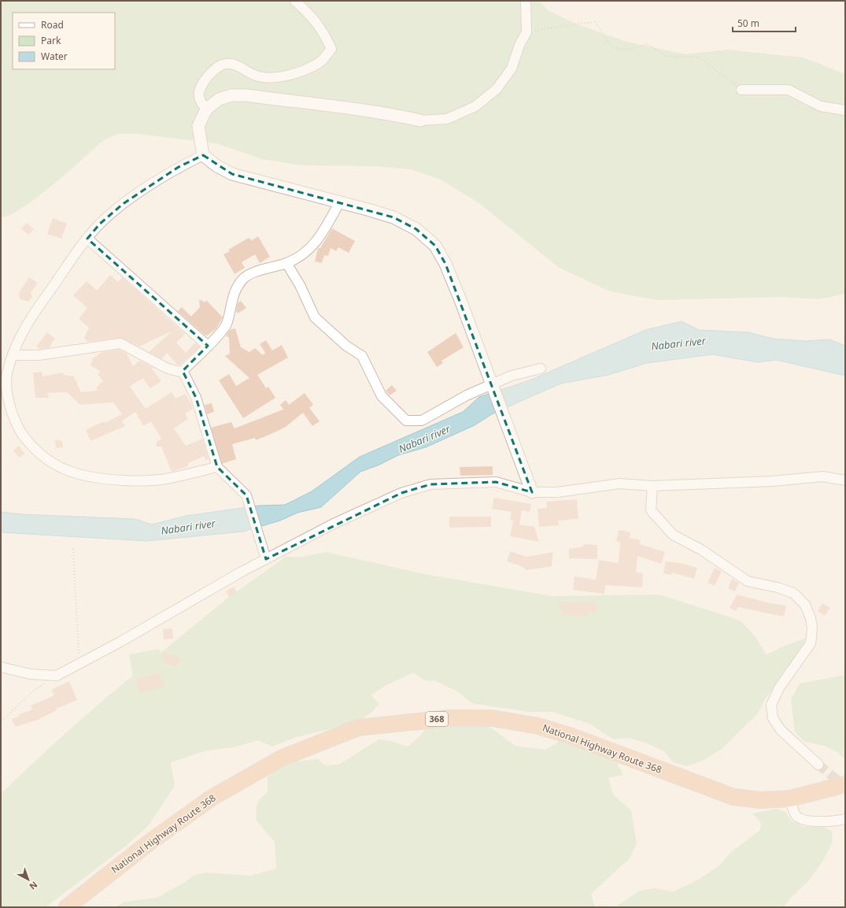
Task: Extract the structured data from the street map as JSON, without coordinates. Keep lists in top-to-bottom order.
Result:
{
  "streets": {
    "highway": ["368", "National Highway Route 368"]
  },
  "water": ["Nabari river"],
  "legend": ["Road", "Park", "Water"],
  "scale_bar": "50 m",
  "north": "bottom right"
}
